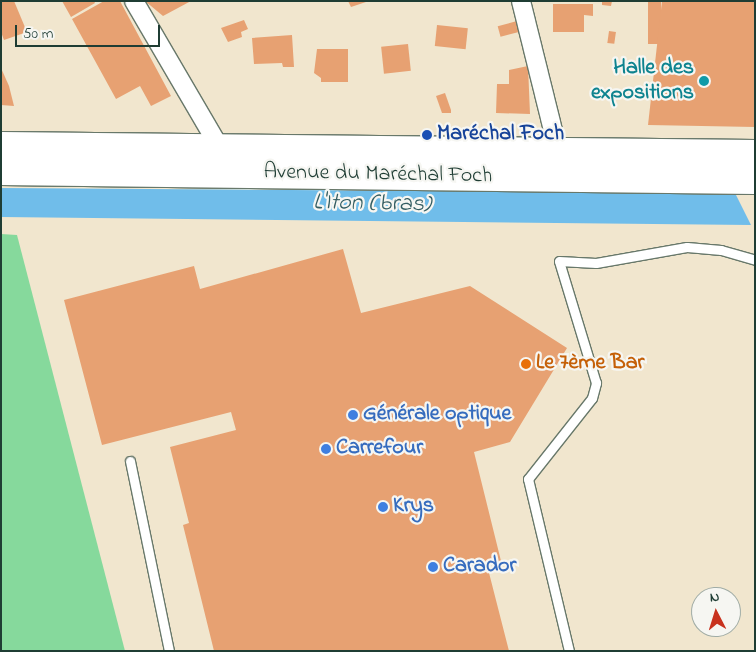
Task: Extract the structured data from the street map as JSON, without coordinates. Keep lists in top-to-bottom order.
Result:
{
  "streets": {
    "main road": ["Avenue du Maréchal Foch"]
  },
  "water": ["L'Iton (bras)"],
  "places": [
    "Halle des expositions",
    "Maréchal Foch",
    "Le 7ème Bar",
    "Générale optique",
    "Carrefour",
    "Krys",
    "Carador"
  ],
  "scale_bar": "50 m",
  "north": "top"
}
